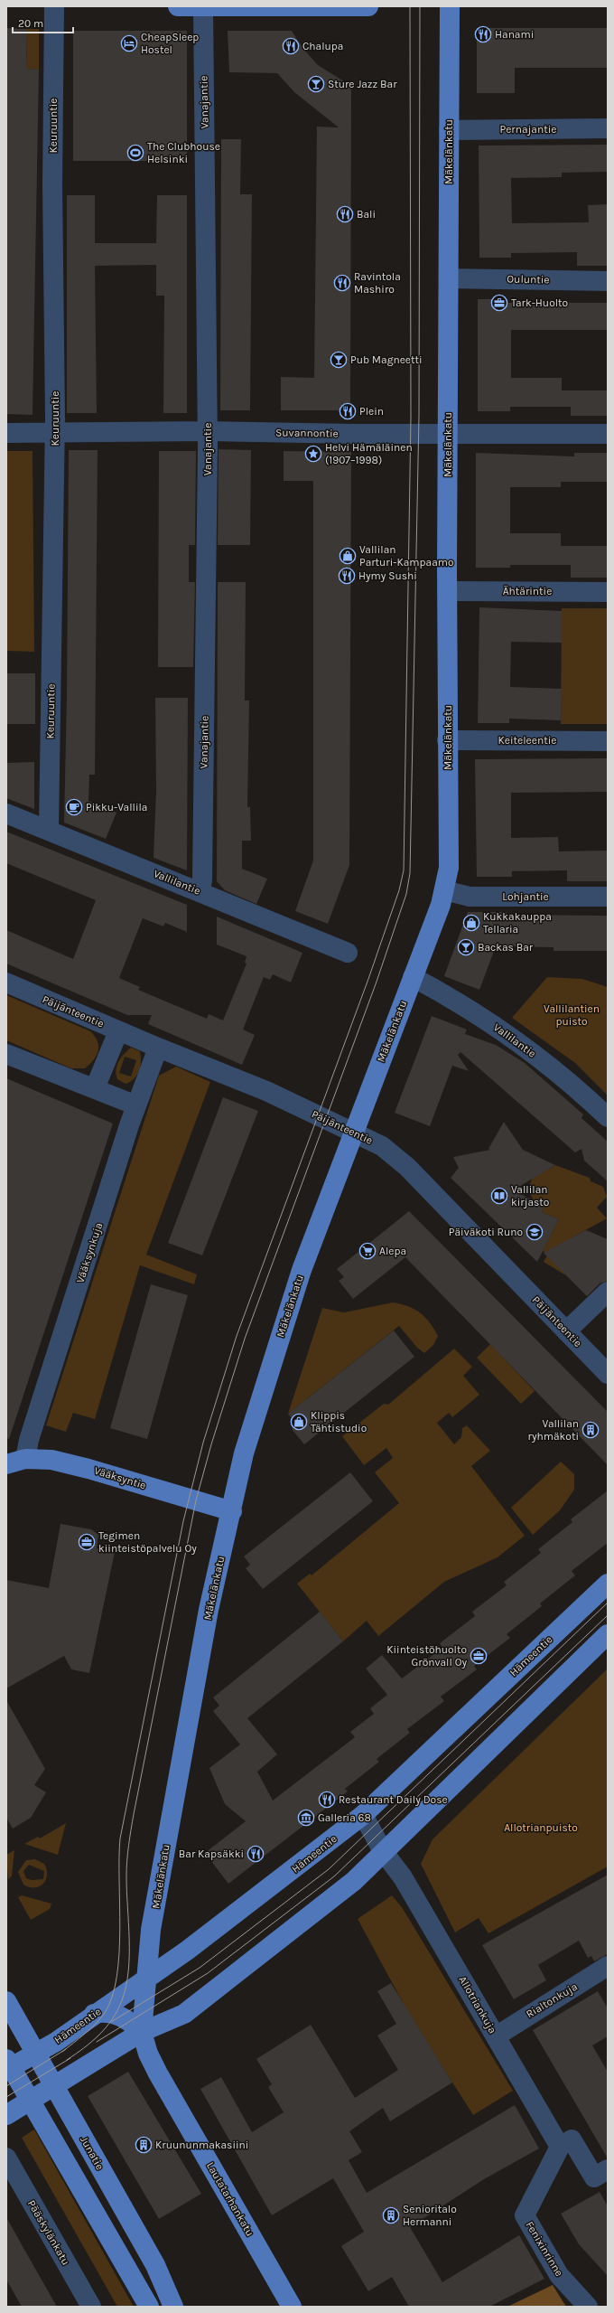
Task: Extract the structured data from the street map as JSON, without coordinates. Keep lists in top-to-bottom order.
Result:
{
  "streets": {
    "main road": [
      "Mäkelänkatu",
      "Vääksyntie",
      "Hämeentie",
      "Junatie",
      "Lautatarhankatu"
    ],
    "street": [
      "Vanajantie",
      "Keuruuntie",
      "Pernajantie",
      "Ouluntie",
      "Suvannontie",
      "Ähtärintie",
      "Keiteleentie",
      "Vallilantie",
      "Lohjantie",
      "Päijänteentie",
      "Vääksynkuja",
      "Rialtonkuja",
      "Allotriankuja",
      "Pääskylänkatu",
      "Fenixinrinne"
    ]
  },
  "crossings": [
    ["Vanajantie", "Suvannontie"],
    ["Vanajantie", "Vallilantie"],
    ["Keuruuntie", "Suvannontie"],
    ["Keuruuntie", "Vallilantie"],
    ["Pernajantie", "Mäkelänkatu"],
    ["Mäkelänkatu", "Ouluntie"],
    ["Mäkelänkatu", "Suvannontie"],
    ["Mäkelänkatu", "Ähtärintie"],
    ["Mäkelänkatu", "Keiteleentie"],
    ["Mäkelänkatu", "Vallilantie"],
    ["Mäkelänkatu", "Lohjantie"],
    ["Mäkelänkatu", "Päijänteentie"],
    ["Mäkelänkatu", "Vääksyntie"],
    ["Mäkelänkatu", "Hämeentie"],
    ["Mäkelänkatu", "Lautatarhankatu"],
    ["Päijänteentie", "Vääksynkuja"],
    ["Vääksynkuja", "Vääksyntie"],
    ["Hämeentie", "Allotriankuja"],
    ["Rialtonkuja", "Allotriankuja"],
    ["Allotriankuja", "Fenixinrinne"]
  ],
  "parks": ["Vallilantien puisto", "Allotrianpuisto"],
  "places": {
    "restaurant": [
      "Hanami",
      "Chalupa",
      "Bali",
      "Ravintola Mashiro",
      "Plein",
      "Hymy Sushi",
      "Restaurant Daily Dose",
      "Bar Kapsäkki"
    ],
    "hotel": ["CheapSleep Hostel"],
    "bar": ["Sture Jazz Bar", "Pub Magneetti", "Backas Bar"],
    "sports": ["The Clubhouse Helsinki"],
    "office": ["Tark-Huolto", "Tegimen kiinteistöpalvelu Oy", "Kiinteistöhuolto Grönvall Oy"],
    "place": ["Helvi Hämäläinen (1907–1998)"],
    "shop": ["Vallilan Parturi-Kampaamo", "Kukkakauppa Tellaria", "Klippis Tähtistudio"],
    "cafe": ["Pikku-Vallila"],
    "library": ["Vallilan kirjasto"],
    "school or university": ["Päiväkoti Runo"],
    "supermarket": ["Alepa"],
    "building": ["Vallilan ryhmäkoti", "Kruununmakasiini", "Senioritalo Hermanni"],
    "museum": ["Galleria 68"]
  },
  "scale_bar": "20 m"
}
